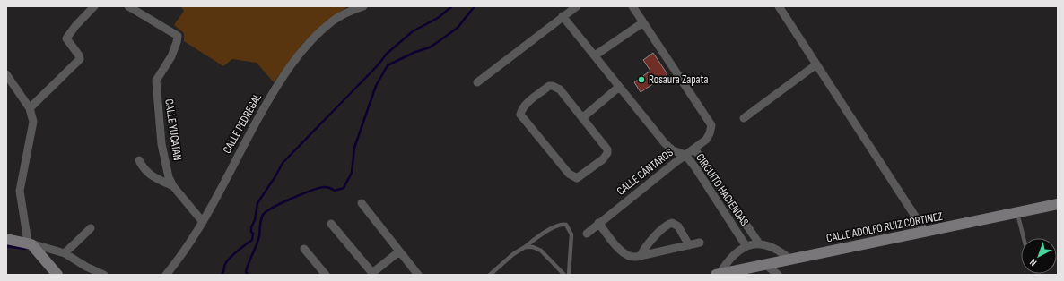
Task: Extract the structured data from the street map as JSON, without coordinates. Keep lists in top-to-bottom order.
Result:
{
  "streets": {
    "main road": ["CALLE ADOLFO RUIZ CORTINEZ"],
    "street": [
      "CALLE PEDREGAL",
      "CALLE YUCATAN",
      "CALLE CÁNTAROS",
      "CIRCUITO HACIENDAS"
    ]
  },
  "crossings": [
    ["CALLE PEDREGAL", "CALLE YUCATAN"],
    ["CALLE CÁNTAROS", "CIRCUITO HACIENDAS"]
  ],
  "places": ["Rosaura Zapata"],
  "north": "bottom left"
}
